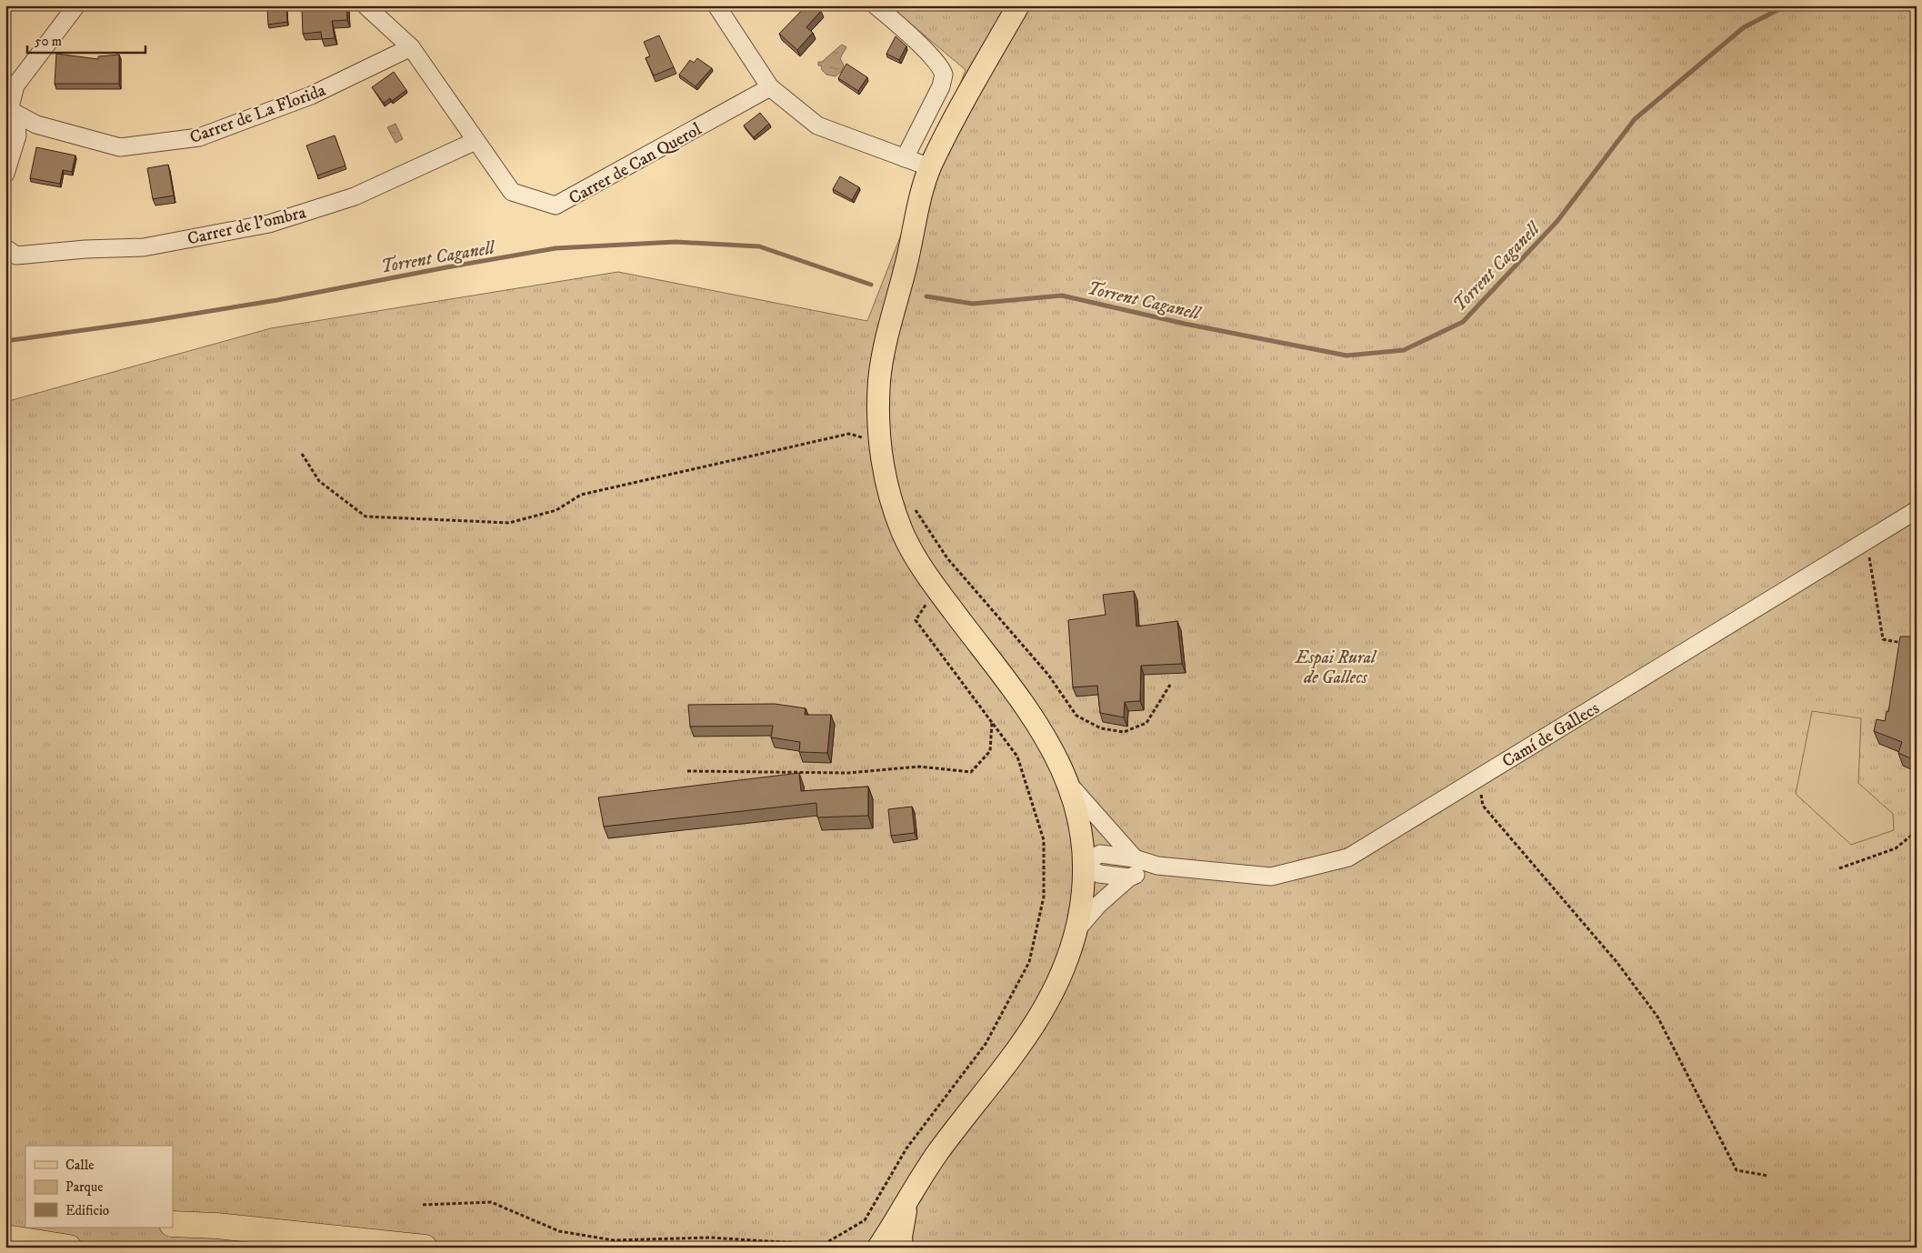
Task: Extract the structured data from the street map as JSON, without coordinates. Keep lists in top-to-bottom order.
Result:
{
  "streets": {
    "street": [
      "Carrer de La Florida",
      "Carrer de Can Querol",
      "Carrer de l'ombra",
      "Camí de Gallecs"
    ]
  },
  "crossings": [
    ["Carrer de La Florida", "Carrer de Can Querol"],
    ["Carrer de Can Querol", "Carrer de l'ombra"]
  ],
  "water": ["Torrent Caganell"],
  "parks": ["Espai Rural de Gallecs"],
  "legend": ["Calle", "Parque", "Edificio"],
  "scale_bar": "50 m"
}
